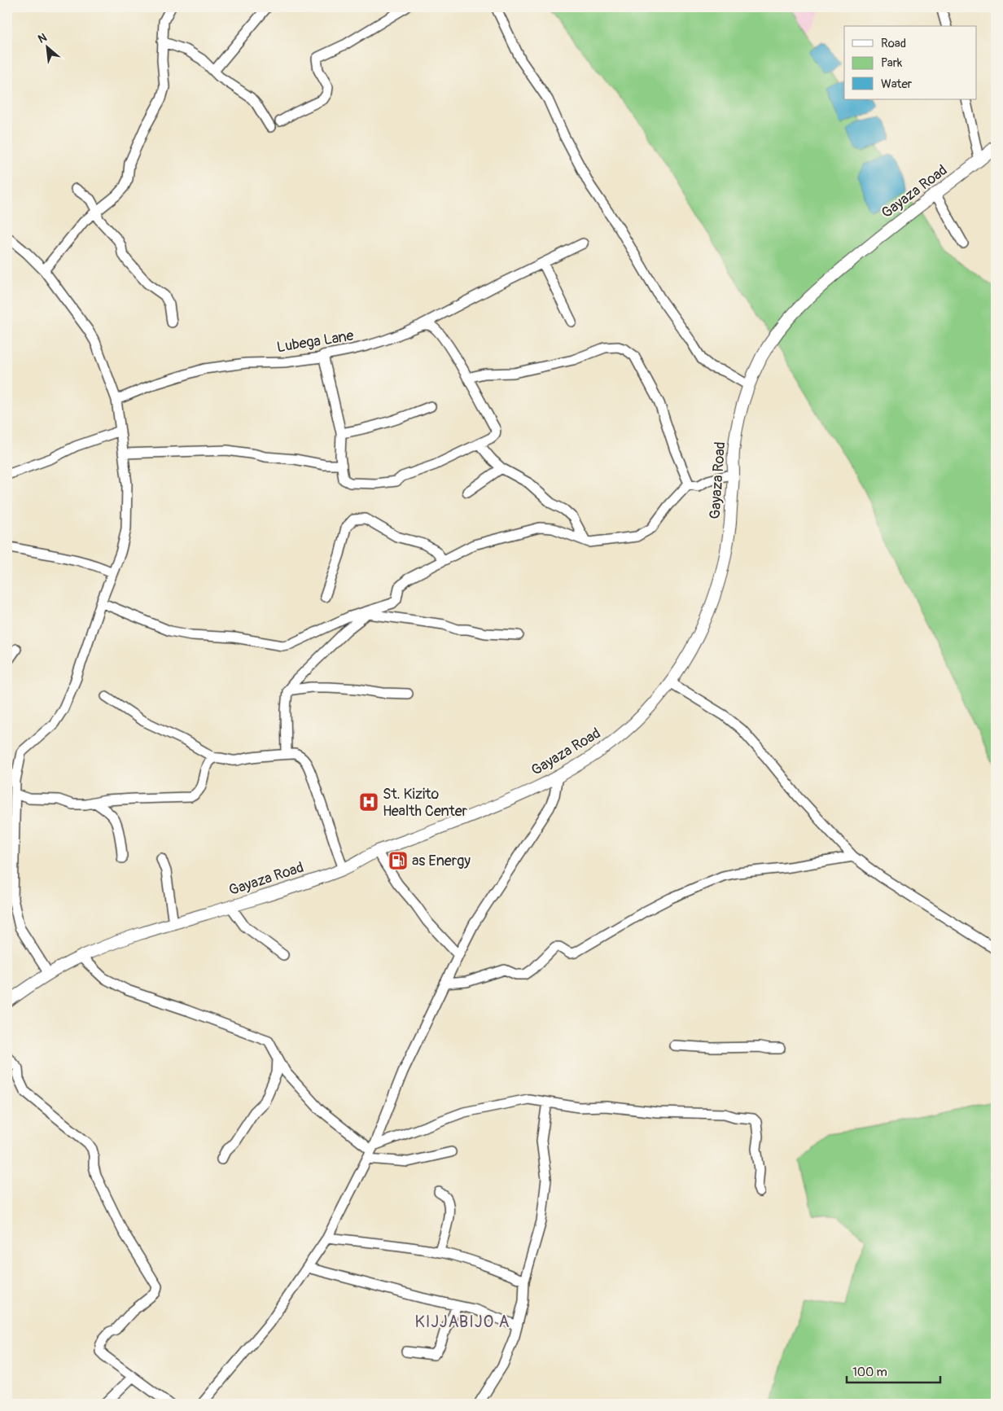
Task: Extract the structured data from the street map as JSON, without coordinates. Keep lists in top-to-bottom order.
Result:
{
  "streets": {
    "main road": ["Gayaza Road"],
    "street": ["Lubega Lane"]
  },
  "districts": ["KIJJABIJO A"],
  "places": {
    "hospital": ["St. Kizito Health Center"],
    "fuel station": ["as Energy"]
  },
  "legend": ["Road", "Park", "Water"],
  "scale_bar": "100 m",
  "north": "top left"
}
